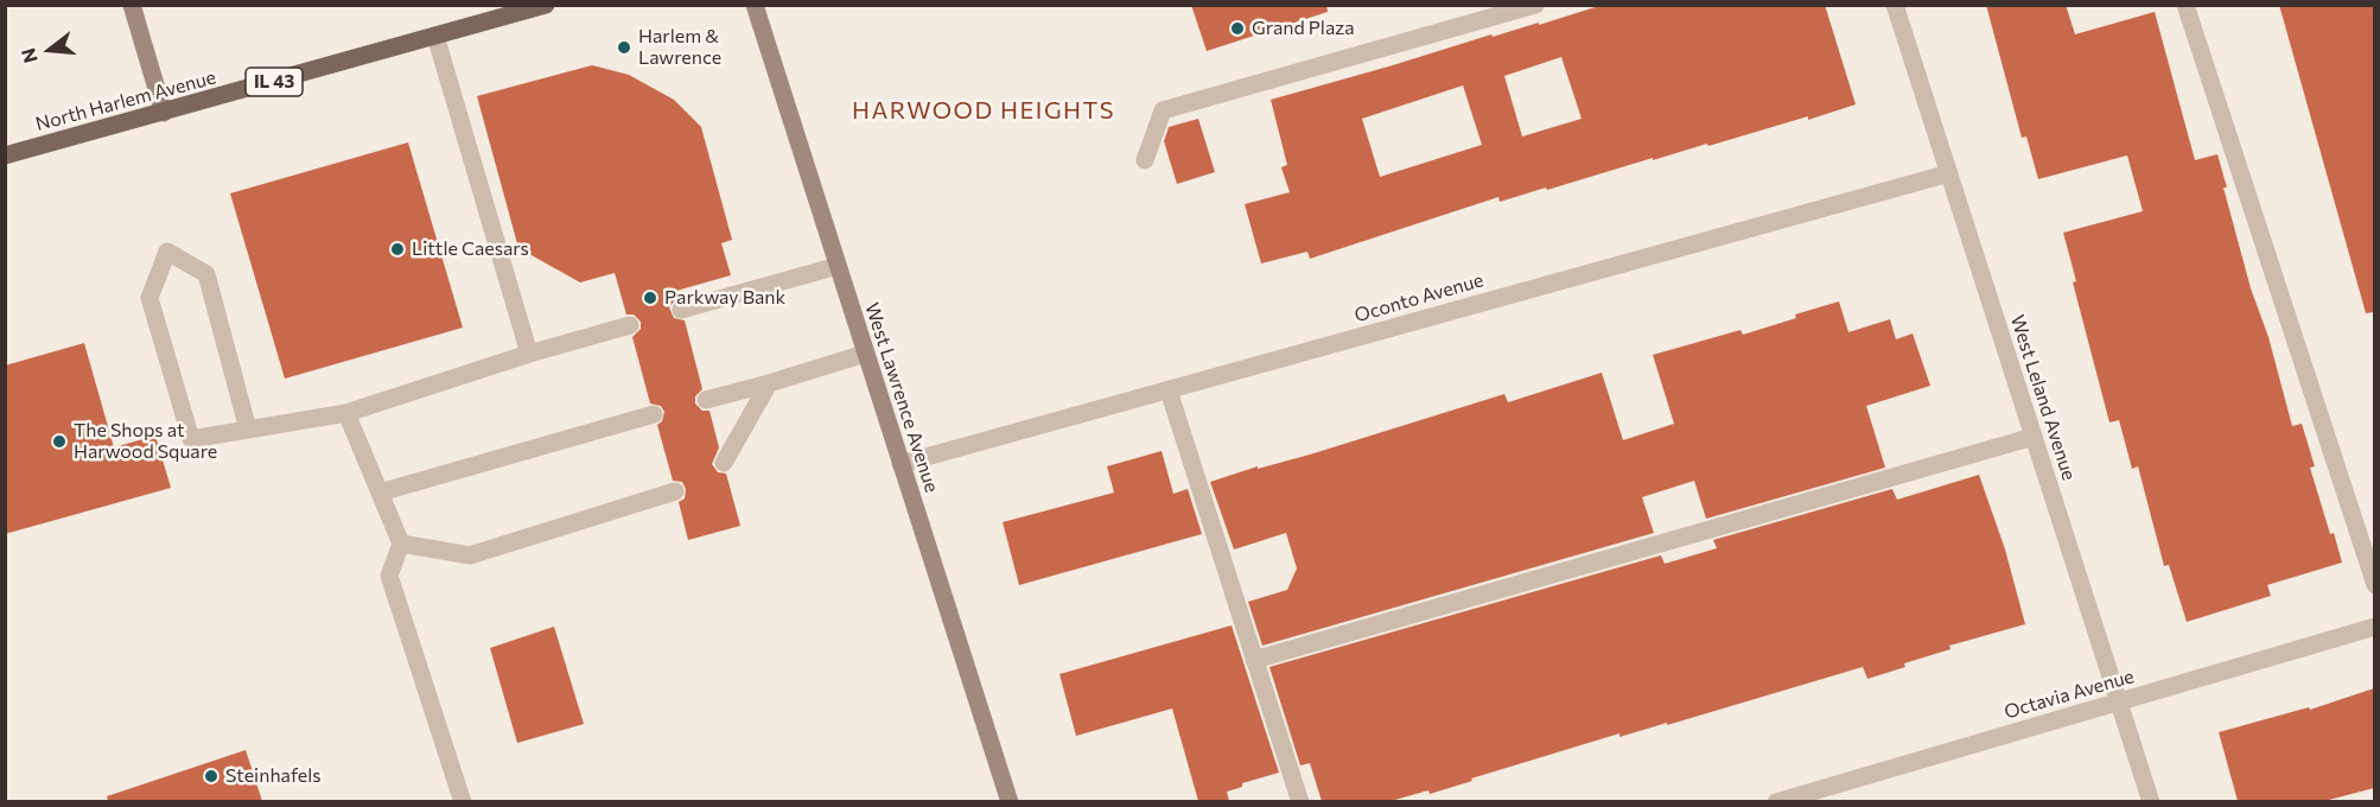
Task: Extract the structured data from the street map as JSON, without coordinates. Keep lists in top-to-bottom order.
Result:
{
  "streets": {
    "main road": ["IL 43", "North Harlem Avenue", "West Lawrence Avenue"],
    "street": ["Oconto Avenue", "West Leland Avenue", "Octavia Avenue"]
  },
  "crossings": [
    ["Oconto Avenue", "West Lawrence Avenue"],
    ["Oconto Avenue", "West Leland Avenue"],
    ["West Leland Avenue", "Octavia Avenue"]
  ],
  "districts": ["HARWOOD HEIGHTS"],
  "places": [
    "Grand Plaza",
    "Harlem & Lawrence",
    "Little Caesars",
    "Parkway Bank",
    "The Shops at Harwood Square",
    "Steinhafels"
  ],
  "north": "left"
}
